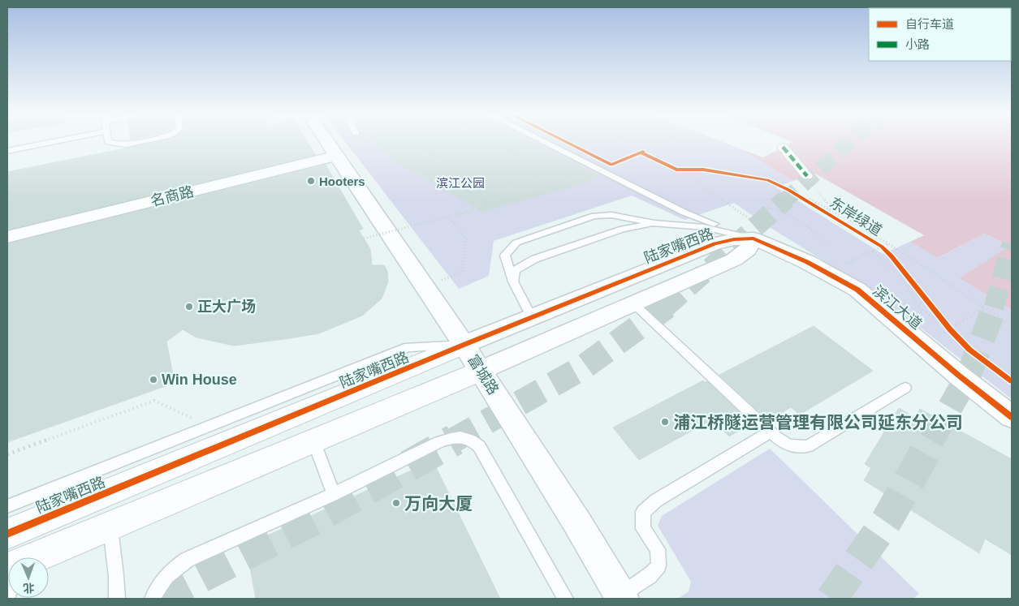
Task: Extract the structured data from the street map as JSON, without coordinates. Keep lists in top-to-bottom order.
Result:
{
  "streets": {
    "street": [
      "名商路",
      "陆家嘴西路",
      "滨江大道",
      "富城路"
    ],
    "cycle path": ["东岸绿道"]
  },
  "crossings": [
    ["名商路", "富城路"],
    ["陆家嘴西路", "滨江大道"],
    ["陆家嘴西路", "富城路"]
  ],
  "parks": ["滨江公园"],
  "places": [
    "Hooters",
    "正大广场",
    "Win House",
    "浦江桥隧运营管理有限公司延东分公司",
    "万向大厦"
  ],
  "legend": ["自行车道", "小路"],
  "north": "bottom"
}
